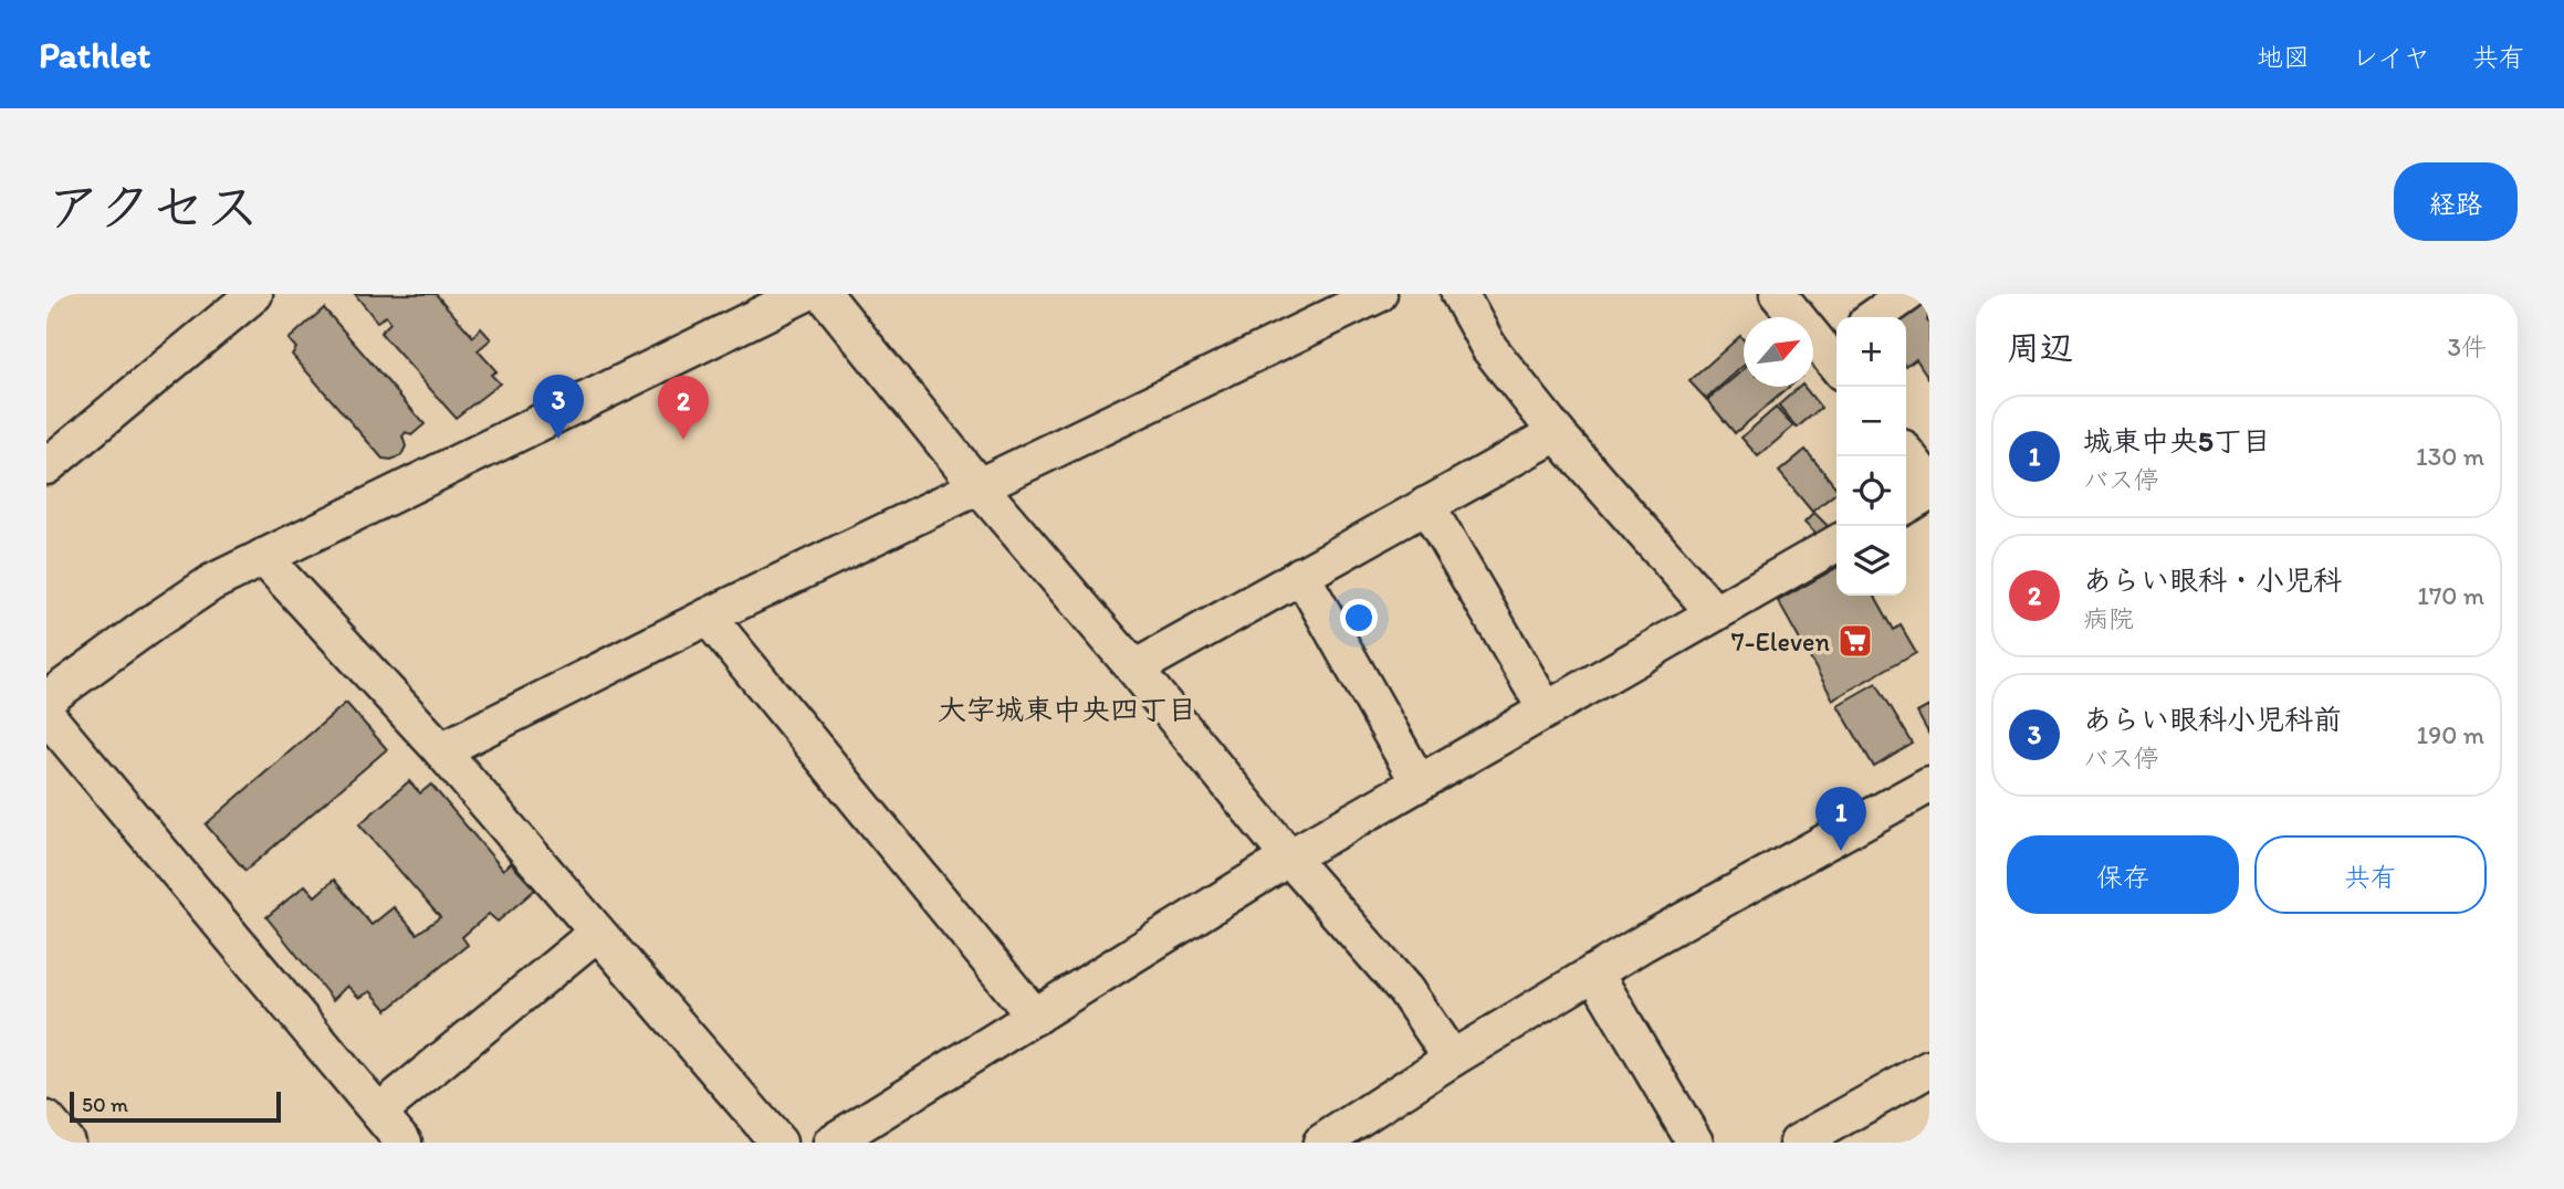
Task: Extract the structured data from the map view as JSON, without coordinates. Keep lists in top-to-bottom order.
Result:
{
  "districts": ["大字城東中央四丁目"],
  "places": {
    "supermarket": ["7-Eleven"]
  },
  "scale_bar": "50 m",
  "north": "top right",
  "page": {
    "header": "Pathlet",
    "nav": ["地図", "レイヤ", "共有"],
    "title": "アクセス",
    "buttons": [
      "経路",
      ["保存", "共有"]
    ],
    "heading": ["周辺", "3件"],
    "map_buttons": ["+", "−"],
    "pins": ["3", "2", "1"],
    "list": [
      {
        "mark": "1",
        "name": "城東中央5丁目",
        "note": "バス停",
        "value": "130 m"
      },
      {
        "mark": "2",
        "name": "あらい眼科・小児科",
        "note": "病院",
        "value": "170 m"
      },
      {
        "mark": "3",
        "name": "あらい眼科小児科前",
        "note": "バス停",
        "value": "190 m"
      }
    ],
    "scale": "50 m"
  }
}
